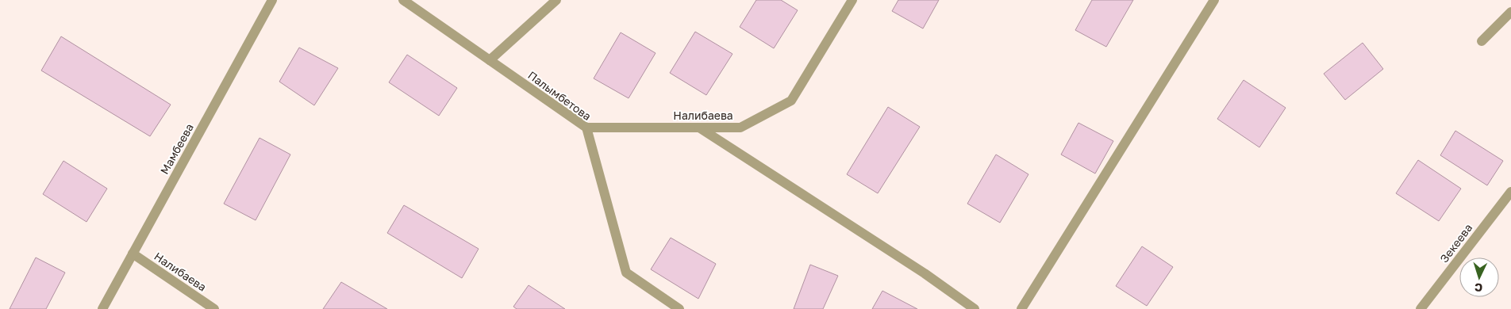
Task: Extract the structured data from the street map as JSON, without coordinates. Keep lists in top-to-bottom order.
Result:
{
  "streets": {
    "street": [
      "Палымбетова",
      "Налибаева",
      "Мамбеева",
      "Зекеева"
    ]
  },
  "crossings": [
    ["Палымбетова", "Налибаева"],
    ["Налибаева", "Мамбеева"]
  ],
  "north": "bottom"
}
